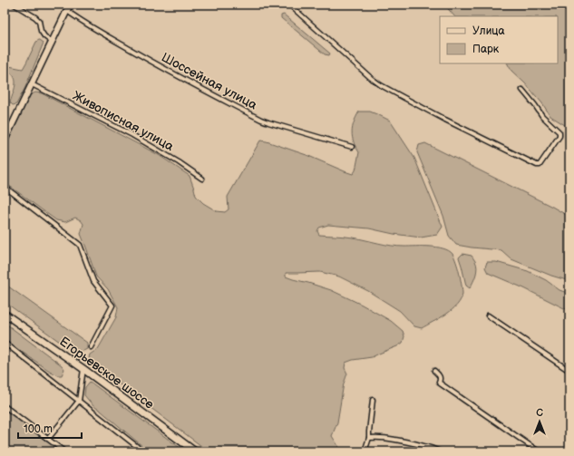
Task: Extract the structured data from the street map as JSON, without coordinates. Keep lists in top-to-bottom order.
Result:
{
  "streets": {
    "main road": ["Егорьевское шоссе"],
    "street": ["Шоссейная улица", "Живописная улица"]
  },
  "legend": ["Улица", "Парк"],
  "scale_bar": "100 m",
  "north": "top"
}
